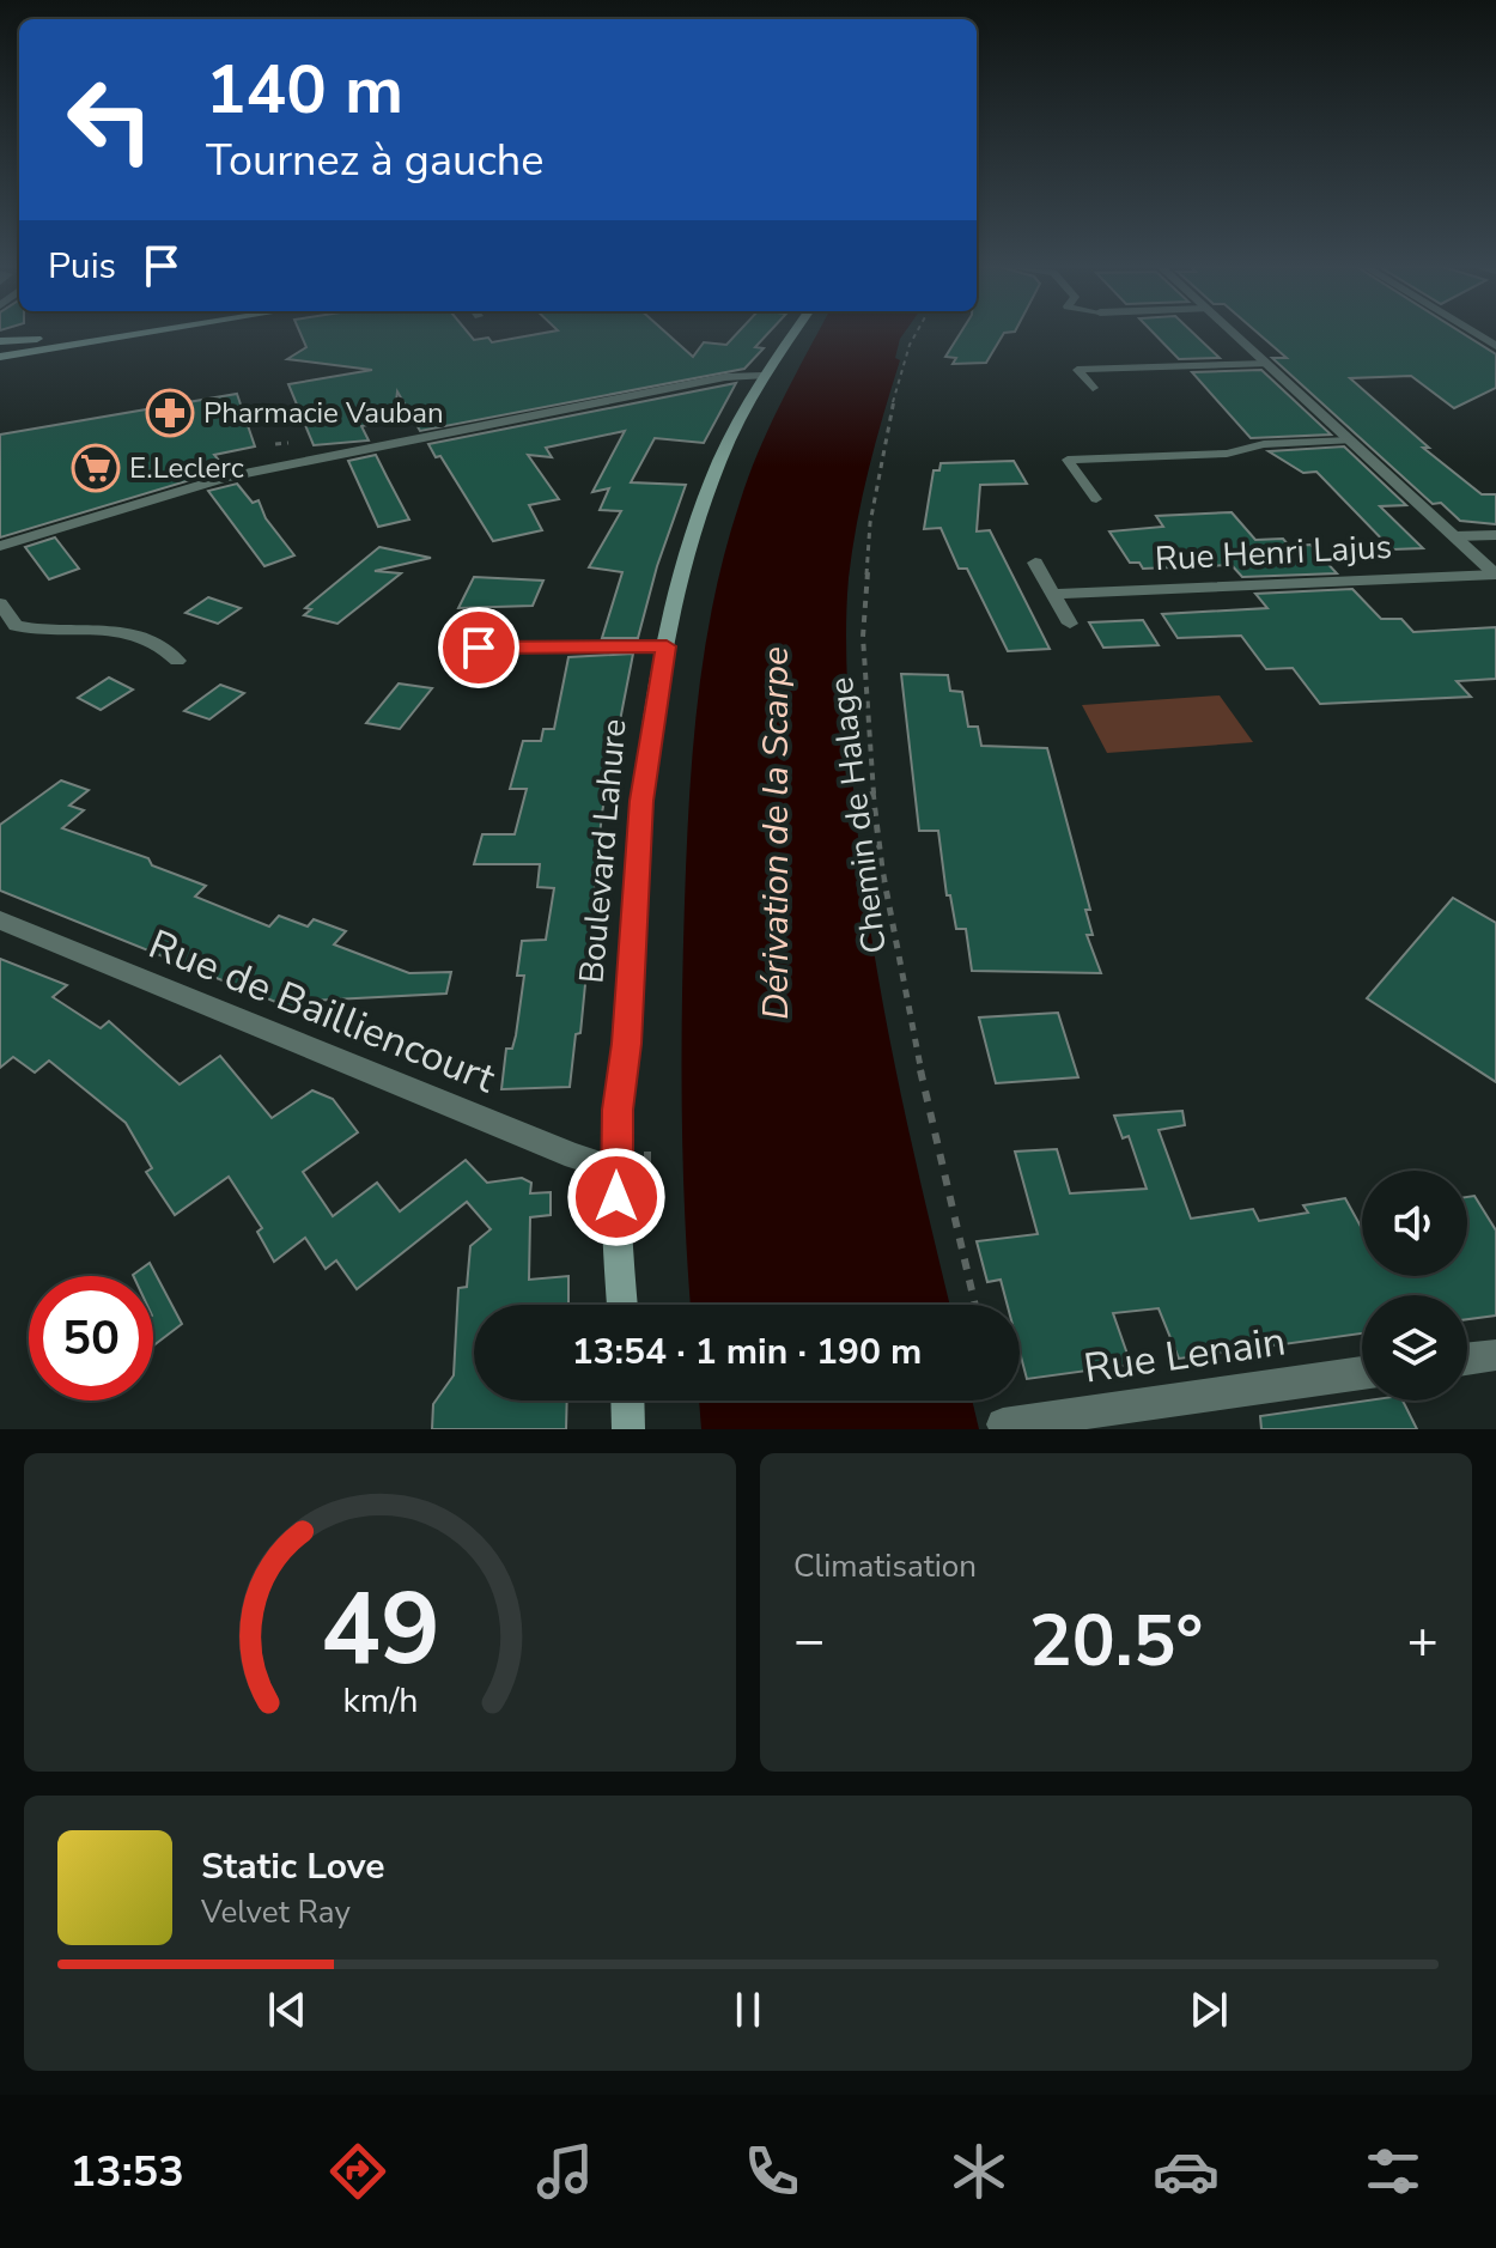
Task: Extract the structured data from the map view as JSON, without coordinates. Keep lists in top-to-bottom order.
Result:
{
  "streets": {
    "main road": ["Boulevard Lahure"],
    "street": ["Rue Henri Lajus", "Rue de Bailliencourt", "Rue Lenain"],
    "path": ["Chemin de Halage"]
  },
  "crossings": [
    ["Boulevard Lahure", "Rue de Bailliencourt"]
  ],
  "water": ["Dérivation de la Scarpe"],
  "places": {
    "pharmacy": ["Pharmacie Vauban"],
    "supermarket": ["E.Leclerc"]
  },
  "page": {
    "turn": ["140 m", "Tournez à gauche"],
    "then": "Puis",
    "limit": "50",
    "trip": "13:54 · 1 min · 190 m",
    "tile": "Climatisation",
    "heat": ["−", "20.5°", "+"],
    "song": ["Static Love", "Velvet Ray"],
    "tabs": "13:53",
    "gauge": ["49", "km/h"]
  }
}
